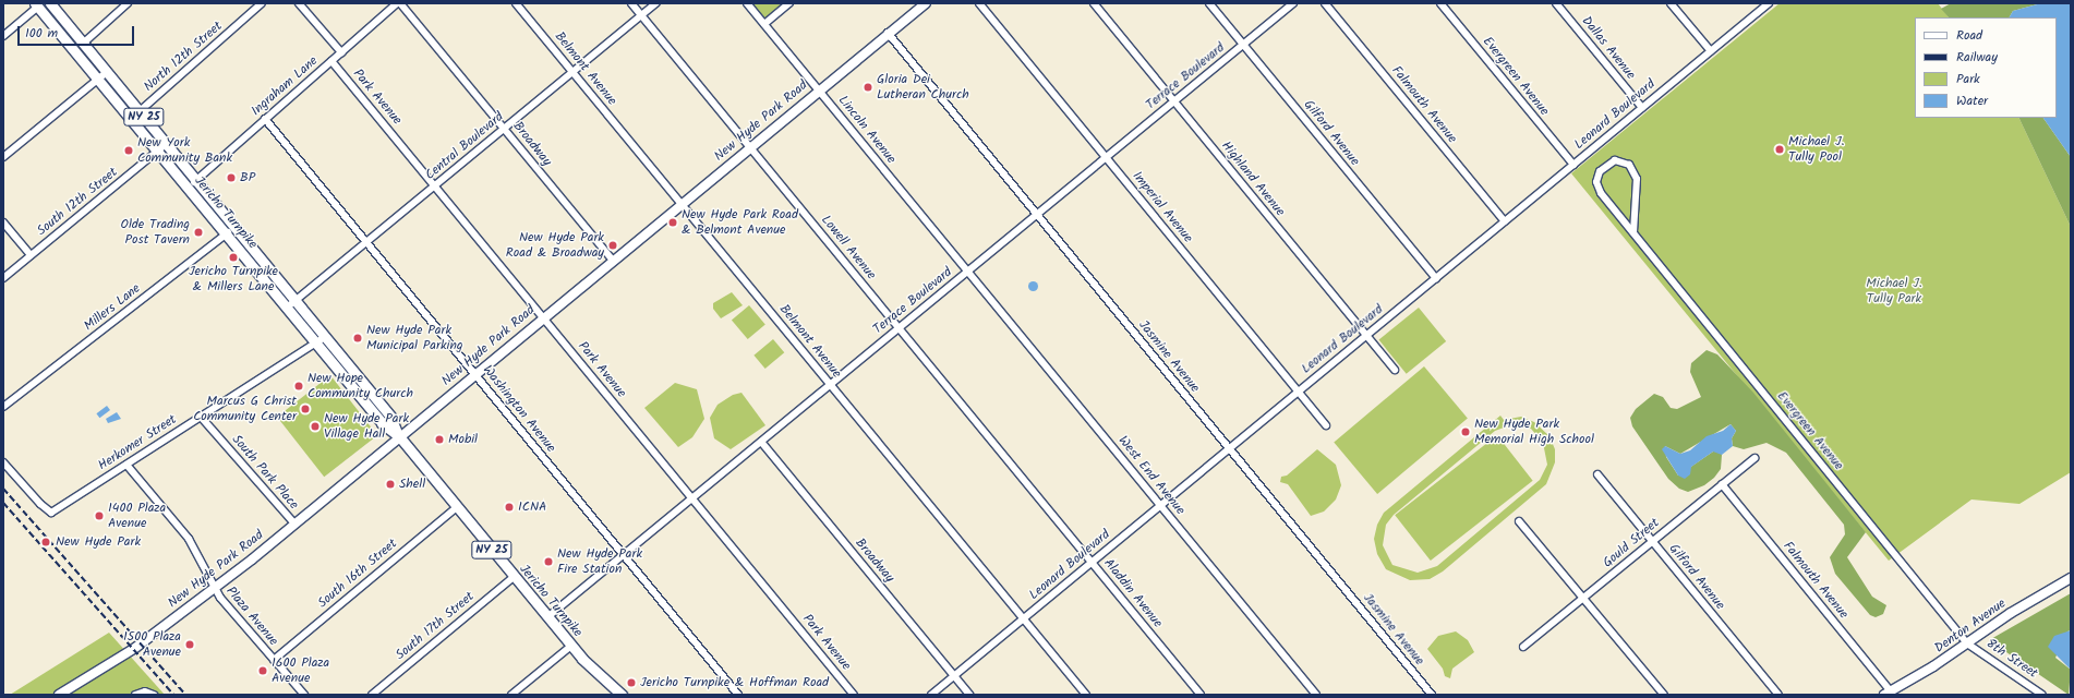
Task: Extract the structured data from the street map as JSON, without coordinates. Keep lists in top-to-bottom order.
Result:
{
  "streets": {
    "main road": [
      "NY 25",
      "New Hyde Park Road",
      "Jericho Turnpike",
      "Denton Avenue"
    ],
    "street": [
      "Dallas Avenue",
      "North 12th Street",
      "Belmont Avenue",
      "Terrace Boulevard",
      "Evergreen Avenue",
      "Ingraham Lane",
      "Park Avenue",
      "Falmouth Avenue",
      "Leonard Boulevard",
      "Lincoln Avenue",
      "Gilford Avenue",
      "Broadway",
      "Central Boulevard",
      "Highland Avenue",
      "South 12th Street",
      "Imperial Avenue",
      "Lowell Avenue",
      "Millers Lane",
      "Jasmine Avenue",
      "Washington Avenue",
      "Herkomer Street",
      "South Park Place",
      "West End Avenue",
      "Gould Street",
      "South 16th Street",
      "Aladdin Avenue",
      "Plaza Avenue",
      "South 17th Street",
      "8th Street"
    ]
  },
  "crossings": [
    ["Dallas Avenue", "Leonard Boulevard"],
    ["North 12th Street", "Jericho Turnpike"],
    ["Belmont Avenue", "Terrace Boulevard"],
    ["Belmont Avenue", "Leonard Boulevard"],
    ["Belmont Avenue", "New Hyde Park Road"],
    ["Belmont Avenue", "Central Boulevard"],
    ["Terrace Boulevard", "Park Avenue"],
    ["Terrace Boulevard", "Lincoln Avenue"],
    ["Terrace Boulevard", "Gilford Avenue"],
    ["Terrace Boulevard", "Broadway"],
    ["Terrace Boulevard", "Highland Avenue"],
    ["Terrace Boulevard", "Imperial Avenue"],
    ["Terrace Boulevard", "Jericho Turnpike"],
    ["Terrace Boulevard", "Lowell Avenue"],
    ["Terrace Boulevard", "Jasmine Avenue"],
    ["Terrace Boulevard", "Washington Avenue"],
    ["Terrace Boulevard", "West End Avenue"],
    ["Evergreen Avenue", "Leonard Boulevard"],
    ["Evergreen Avenue", "Denton Avenue"],
    ["Evergreen Avenue", "8th Street"],
    ["Ingraham Lane", "Park Avenue"],
    ["Ingraham Lane", "Broadway"],
    ["Ingraham Lane", "Jericho Turnpike"],
    ["Ingraham Lane", "Washington Avenue"],
    ["Park Avenue", "New Hyde Park Road"],
    ["Park Avenue", "Central Boulevard"],
    ["Falmouth Avenue", "Leonard Boulevard"],
    ["Falmouth Avenue", "Gould Street"],
    ["Falmouth Avenue", "Denton Avenue"],
    ["Leonard Boulevard", "Gilford Avenue"],
    ["Leonard Boulevard", "Broadway"],
    ["Leonard Boulevard", "Highland Avenue"],
    ["Leonard Boulevard", "Imperial Avenue"],
    ["Leonard Boulevard", "Jasmine Avenue"],
    ["Leonard Boulevard", "West End Avenue"],
    ["Leonard Boulevard", "Aladdin Avenue"],
    ["New Hyde Park Road", "Lincoln Avenue"],
    ["New Hyde Park Road", "Broadway"],
    ["New Hyde Park Road", "Jericho Turnpike"],
    ["New Hyde Park Road", "Lowell Avenue"],
    ["New Hyde Park Road", "Jasmine Avenue"],
    ["New Hyde Park Road", "Washington Avenue"],
    ["New Hyde Park Road", "South Park Place"],
    ["New Hyde Park Road", "Plaza Avenue"],
    ["Lincoln Avenue", "West End Avenue"],
    ["Gilford Avenue", "Gould Street"],
    ["Broadway", "Central Boulevard"],
    ["Central Boulevard", "Jericho Turnpike"],
    ["Central Boulevard", "Lowell Avenue"],
    ["Central Boulevard", "Washington Avenue"],
    ["South 12th Street", "Jericho Turnpike"],
    ["Jericho Turnpike", "Millers Lane"],
    ["Jericho Turnpike", "Herkomer Street"],
    ["Jericho Turnpike", "South 16th Street"],
    ["Jericho Turnpike", "South 17th Street"],
    ["Lowell Avenue", "Aladdin Avenue"],
    ["Herkomer Street", "South Park Place"],
    ["Herkomer Street", "Plaza Avenue"],
    ["South 16th Street", "Plaza Avenue"],
    ["Denton Avenue", "8th Street"]
  ],
  "parks": ["Michael J. Tully Park"],
  "places": [
    "Gloria Dei Lutheran Church",
    "Michael J. Tully Pool",
    "New York Community Bank",
    "BP",
    "New Hyde Park Road & Belmont Avenue",
    "Olde Trading Post Tavern",
    "New Hyde Park Road & Broadway",
    "Jericho Turnpike & Millers Lane",
    "New Hyde Park Municipal Parking",
    "New Hope Community Church",
    "Marcus G Christ Community Center",
    "New Hyde Park Village Hall",
    "New Hyde Park Memorial High School",
    "Mobil",
    "Shell",
    "ICNA",
    "1400 Plaza Avenue",
    "New Hyde Park",
    "New Hyde Park Fire Station",
    "1500 Plaza Avenue",
    "1600 Plaza Avenue",
    "Jericho Turnpike & Hoffman Road"
  ],
  "legend": [
    "Road",
    "Railway",
    "Park",
    "Water"
  ],
  "scale_bar": "100 m"
}
